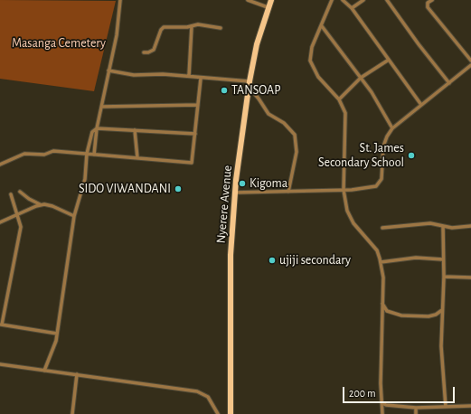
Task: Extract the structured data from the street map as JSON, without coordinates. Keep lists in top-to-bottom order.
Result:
{
  "streets": {
    "main road": ["Nyerere Avenue"]
  },
  "parks": ["Masanga Cemetery"],
  "places": [
    "TANSOAP",
    "St. James Secondary School",
    "Kigoma",
    "SIDO VIWANDANI",
    "ujiji secondary"
  ],
  "scale_bar": "200 m"
}
